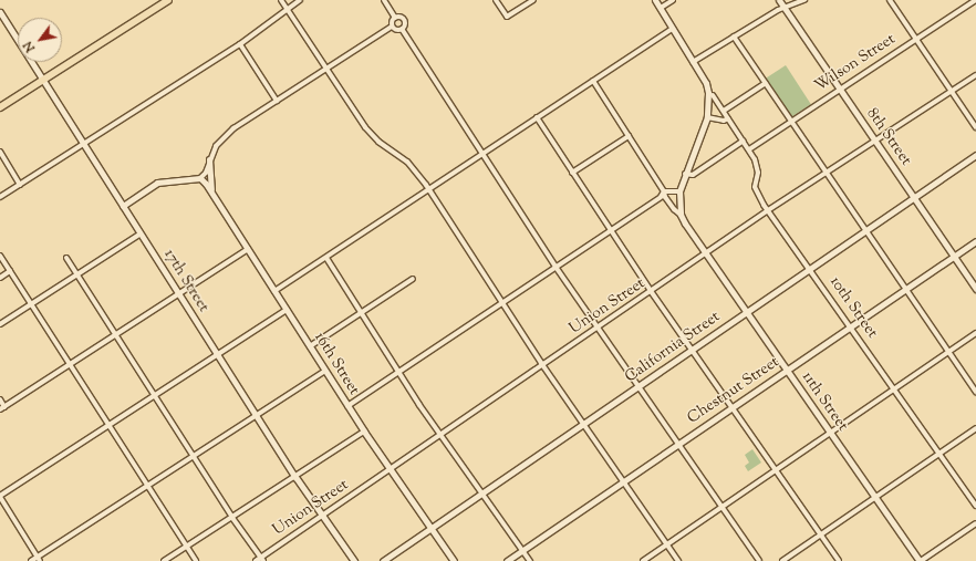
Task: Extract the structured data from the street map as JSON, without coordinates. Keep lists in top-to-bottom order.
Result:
{
  "streets": {
    "street": [
      "Wilson Street",
      "8th Street",
      "17th Street",
      "Union Street",
      "10th Street",
      "California Street",
      "16th Street",
      "Chestnut Street",
      "11th Street"
    ]
  },
  "crossings": [
    ["Wilson Street", "8th Street"],
    ["Wilson Street", "10th Street"],
    ["8th Street", "Union Street"],
    ["8th Street", "California Street"],
    ["8th Street", "Chestnut Street"],
    ["17th Street", "Union Street"],
    ["Union Street", "10th Street"],
    ["Union Street", "16th Street"],
    ["Union Street", "11th Street"],
    ["10th Street", "California Street"],
    ["10th Street", "Chestnut Street"],
    ["California Street", "16th Street"],
    ["California Street", "11th Street"],
    ["Chestnut Street", "11th Street"]
  ],
  "north": "bottom left"
}
